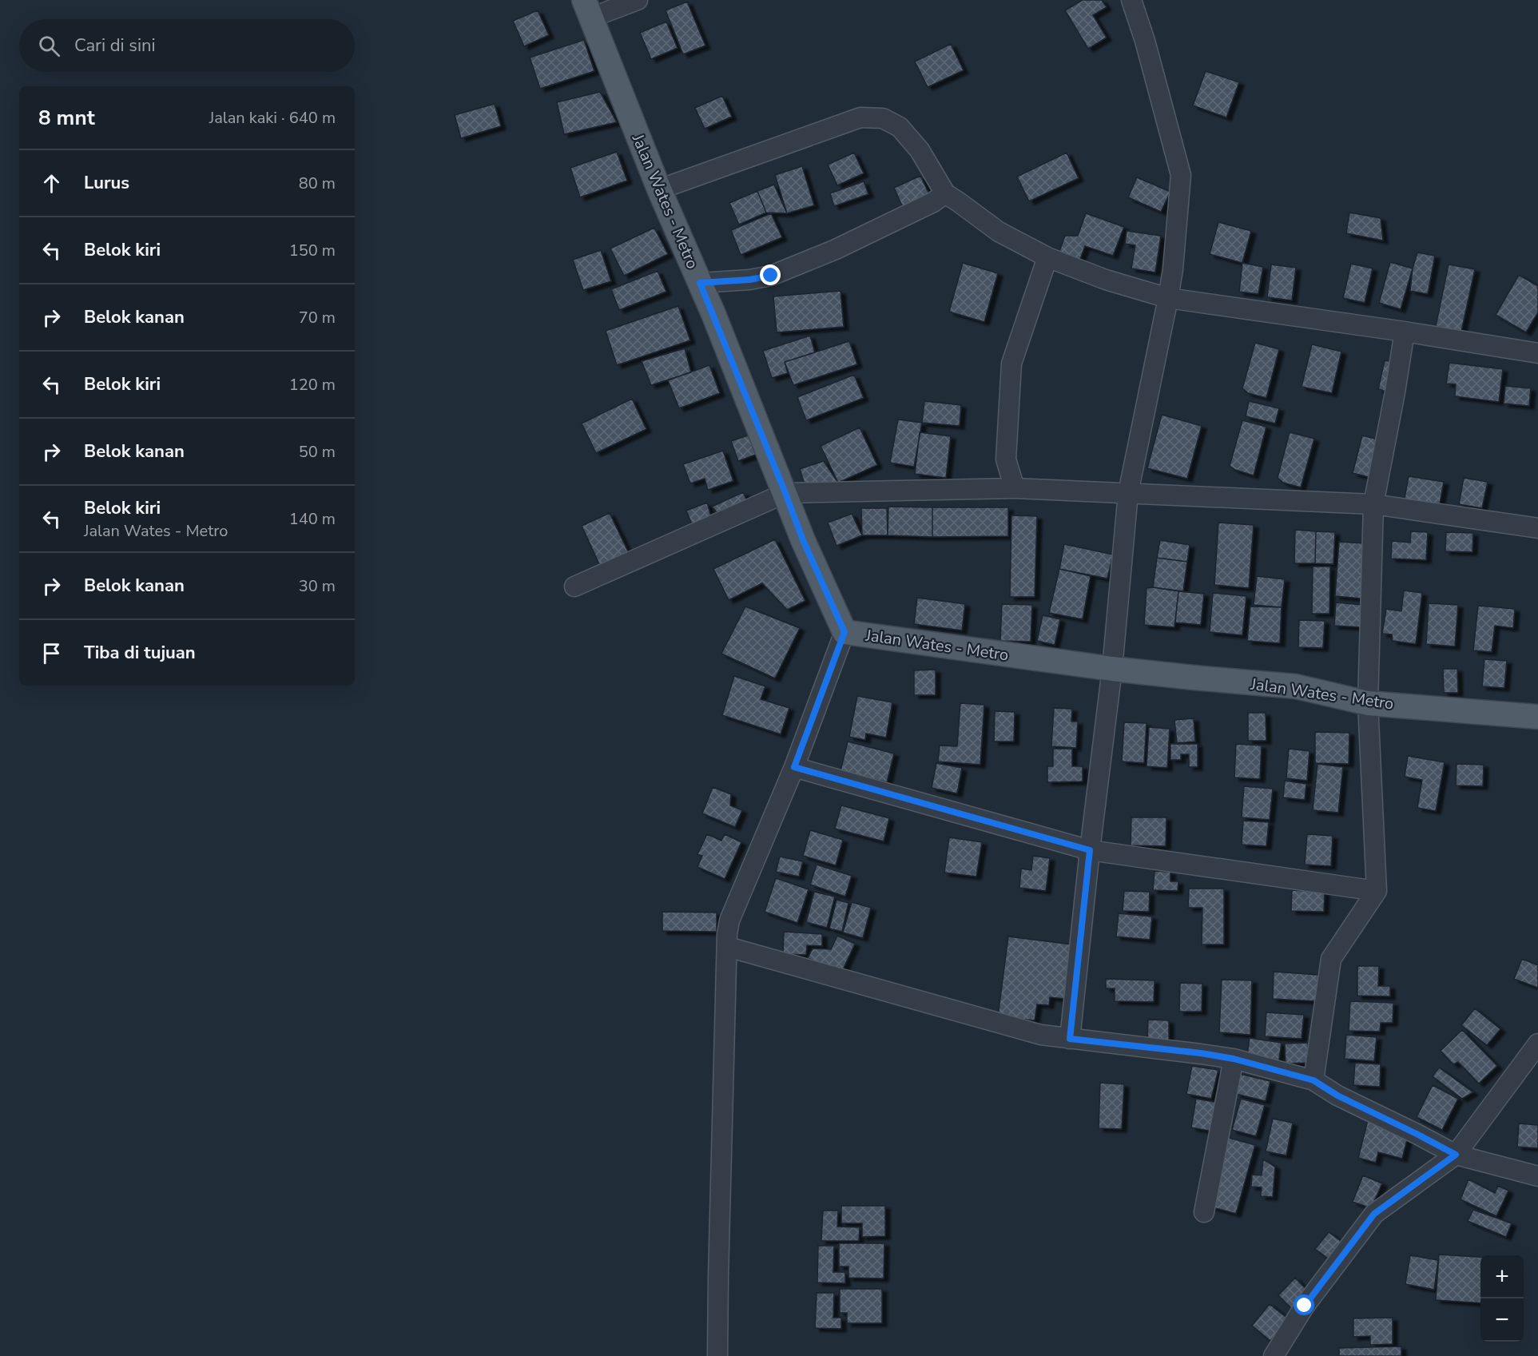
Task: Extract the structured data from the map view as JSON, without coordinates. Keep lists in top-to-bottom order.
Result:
{
  "streets": {
    "main road": ["Jalan Wates - Metro"]
  },
  "page": {
    "search": "Cari di sini",
    "heading": ["8 mnt", "Jalan kaki · 640 m"],
    "list": [
      ["Lurus", "80 m"],
      ["Belok kiri", "150 m"],
      ["Belok kanan", "70 m"],
      ["Belok kiri", "120 m"],
      ["Belok kanan", "50 m"],
      ["Belok kiri", "Jalan Wates - Metro", "140 m"],
      ["Belok kanan", "30 m"],
      "Tiba di tujuan"
    ],
    "map_buttons": ["+", "−"]
  }
}
